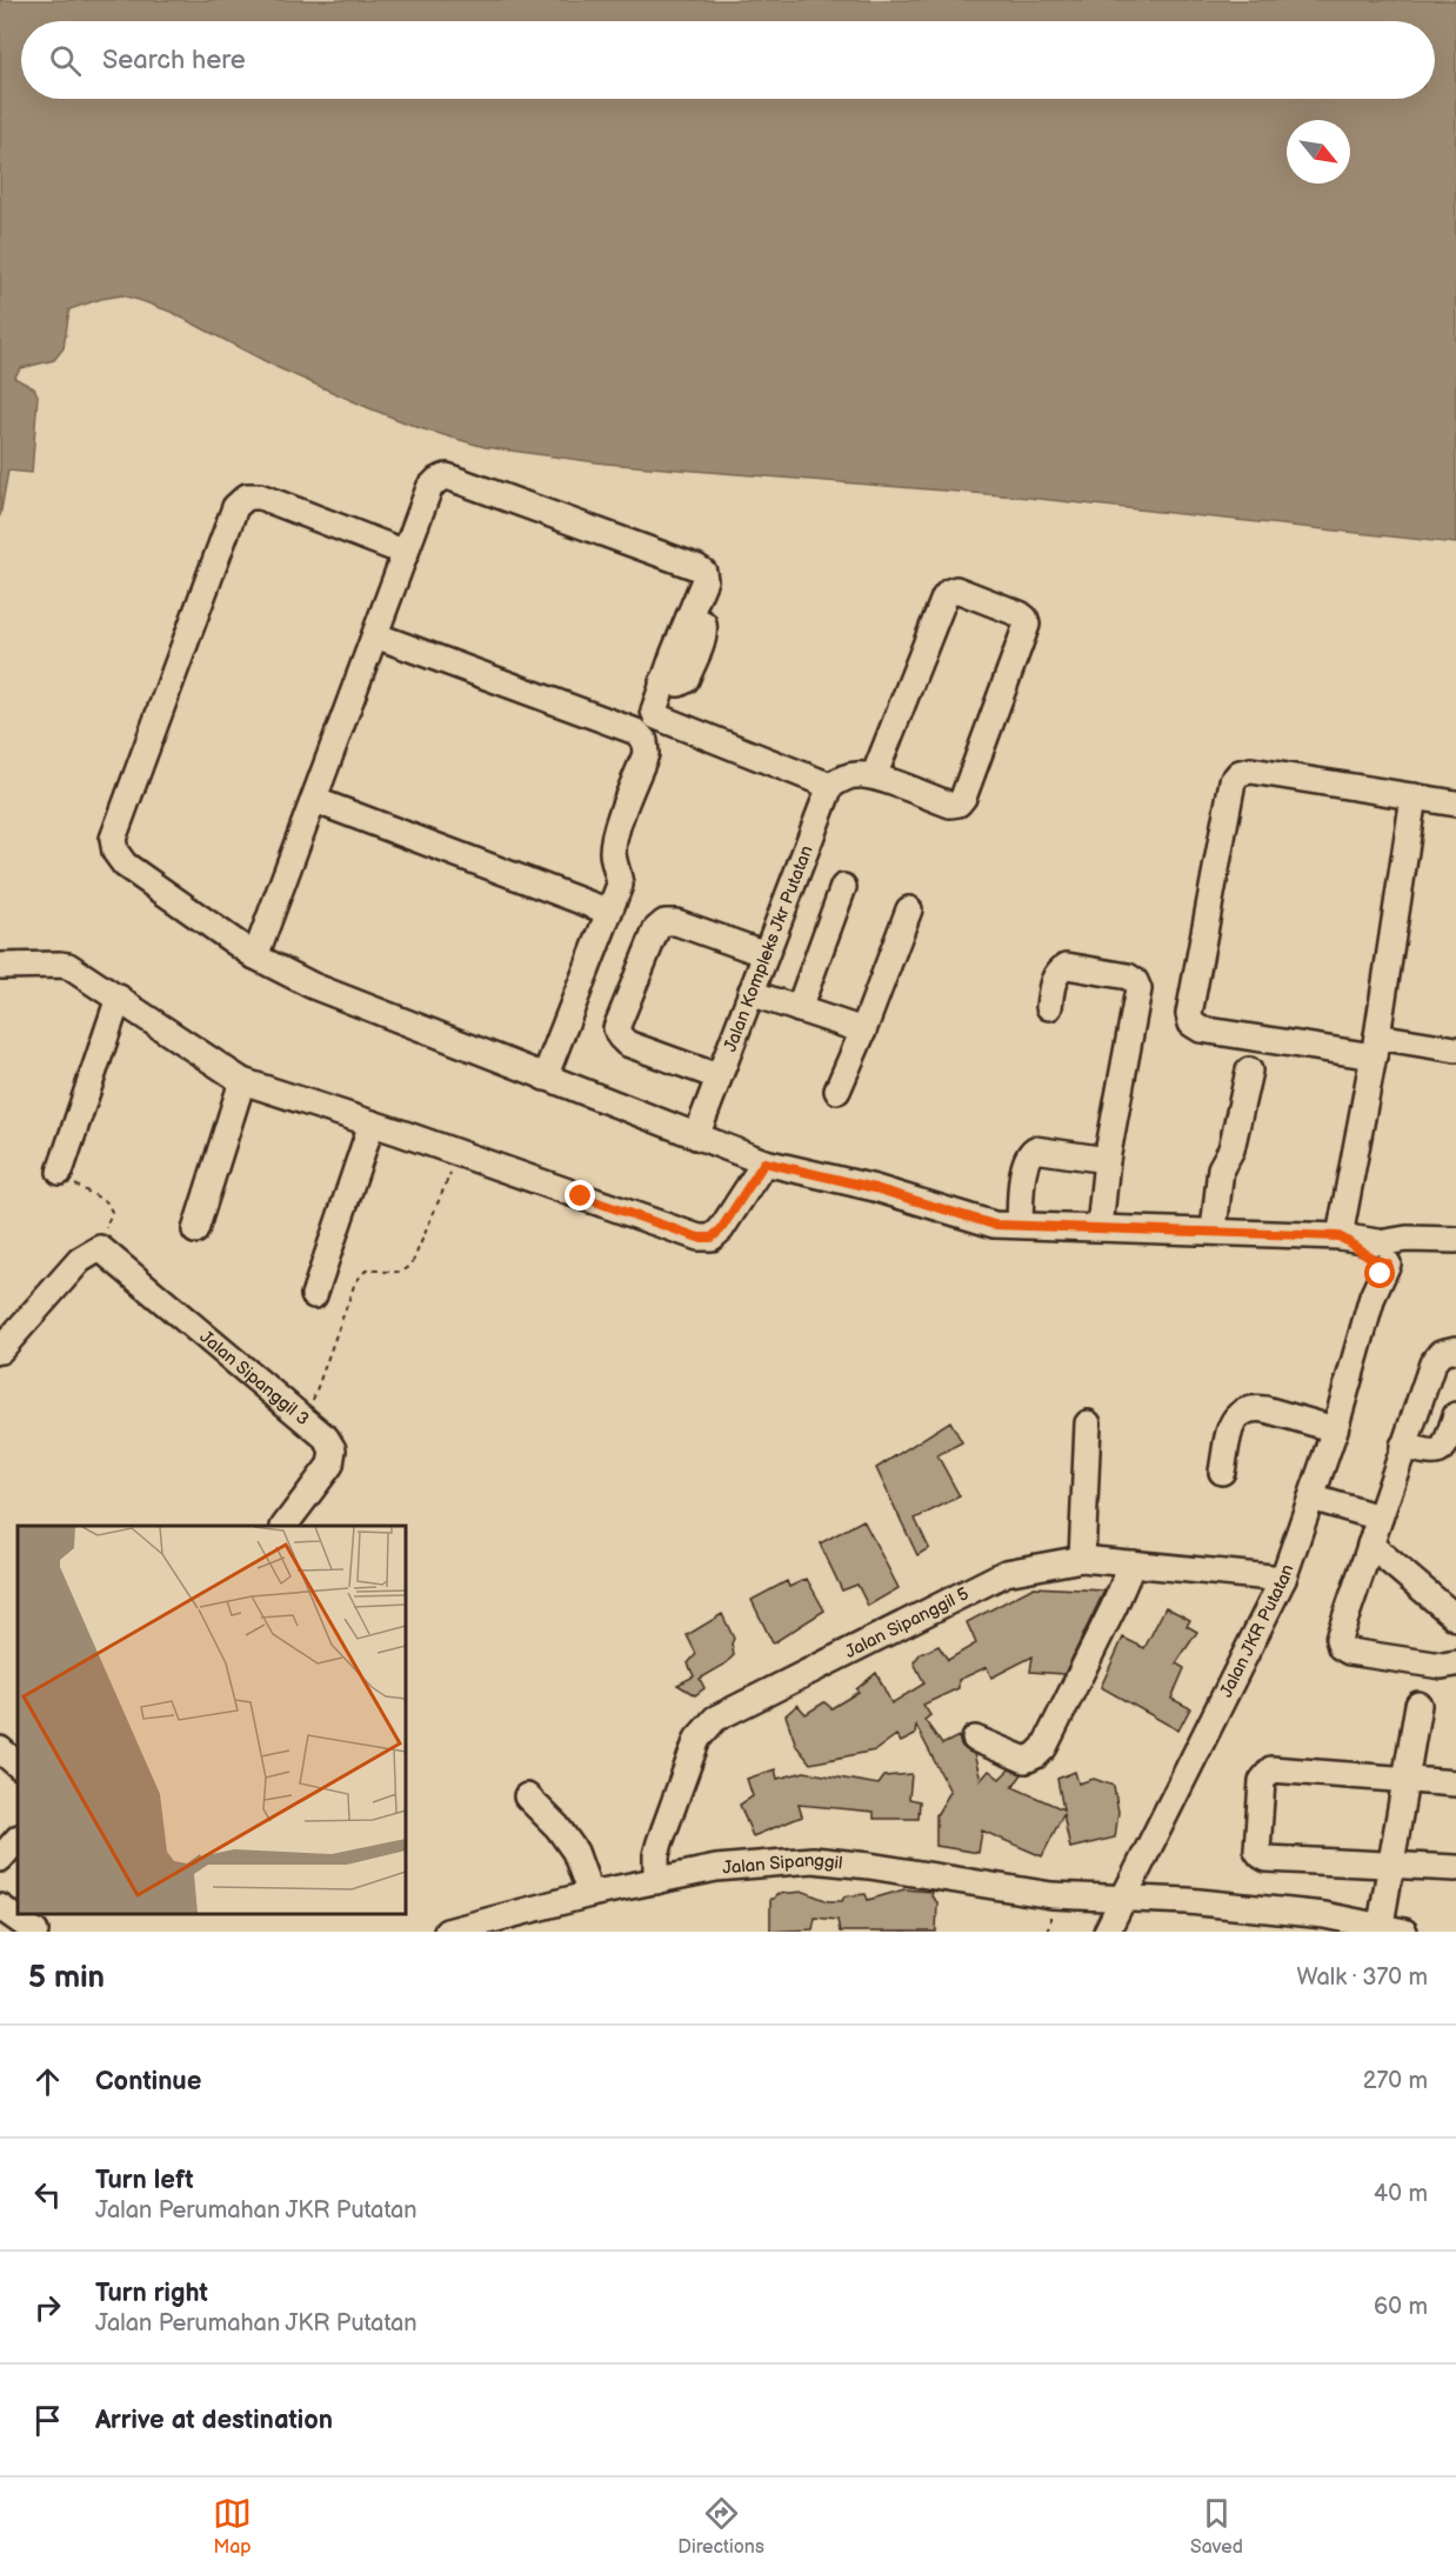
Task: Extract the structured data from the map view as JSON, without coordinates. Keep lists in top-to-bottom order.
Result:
{
  "streets": {
    "street": [
      "Jalan Kompleks Jkr Putatan",
      "Jalan Sipanggil 3",
      "Jalan Sipanggil 5",
      "Jalan JKR Putatan",
      "Jalan Sipanggil"
    ]
  },
  "crossings": [
    ["Jalan Sipanggil 5", "Jalan JKR Putatan"],
    ["Jalan Sipanggil 5", "Jalan Sipanggil"],
    ["Jalan JKR Putatan", "Jalan Sipanggil"]
  ],
  "north": "bottom right",
  "page": {
    "search": "Search here",
    "heading": ["5 min", "Walk · 370 m"],
    "list": [
      ["Continue", "270 m"],
      ["Turn left", "Jalan Perumahan JKR Putatan", "40 m"],
      ["Turn right", "Jalan Perumahan JKR Putatan", "60 m"],
      "Arrive at destination"
    ],
    "nav": ["Map", "Directions", "Saved"]
  }
}
